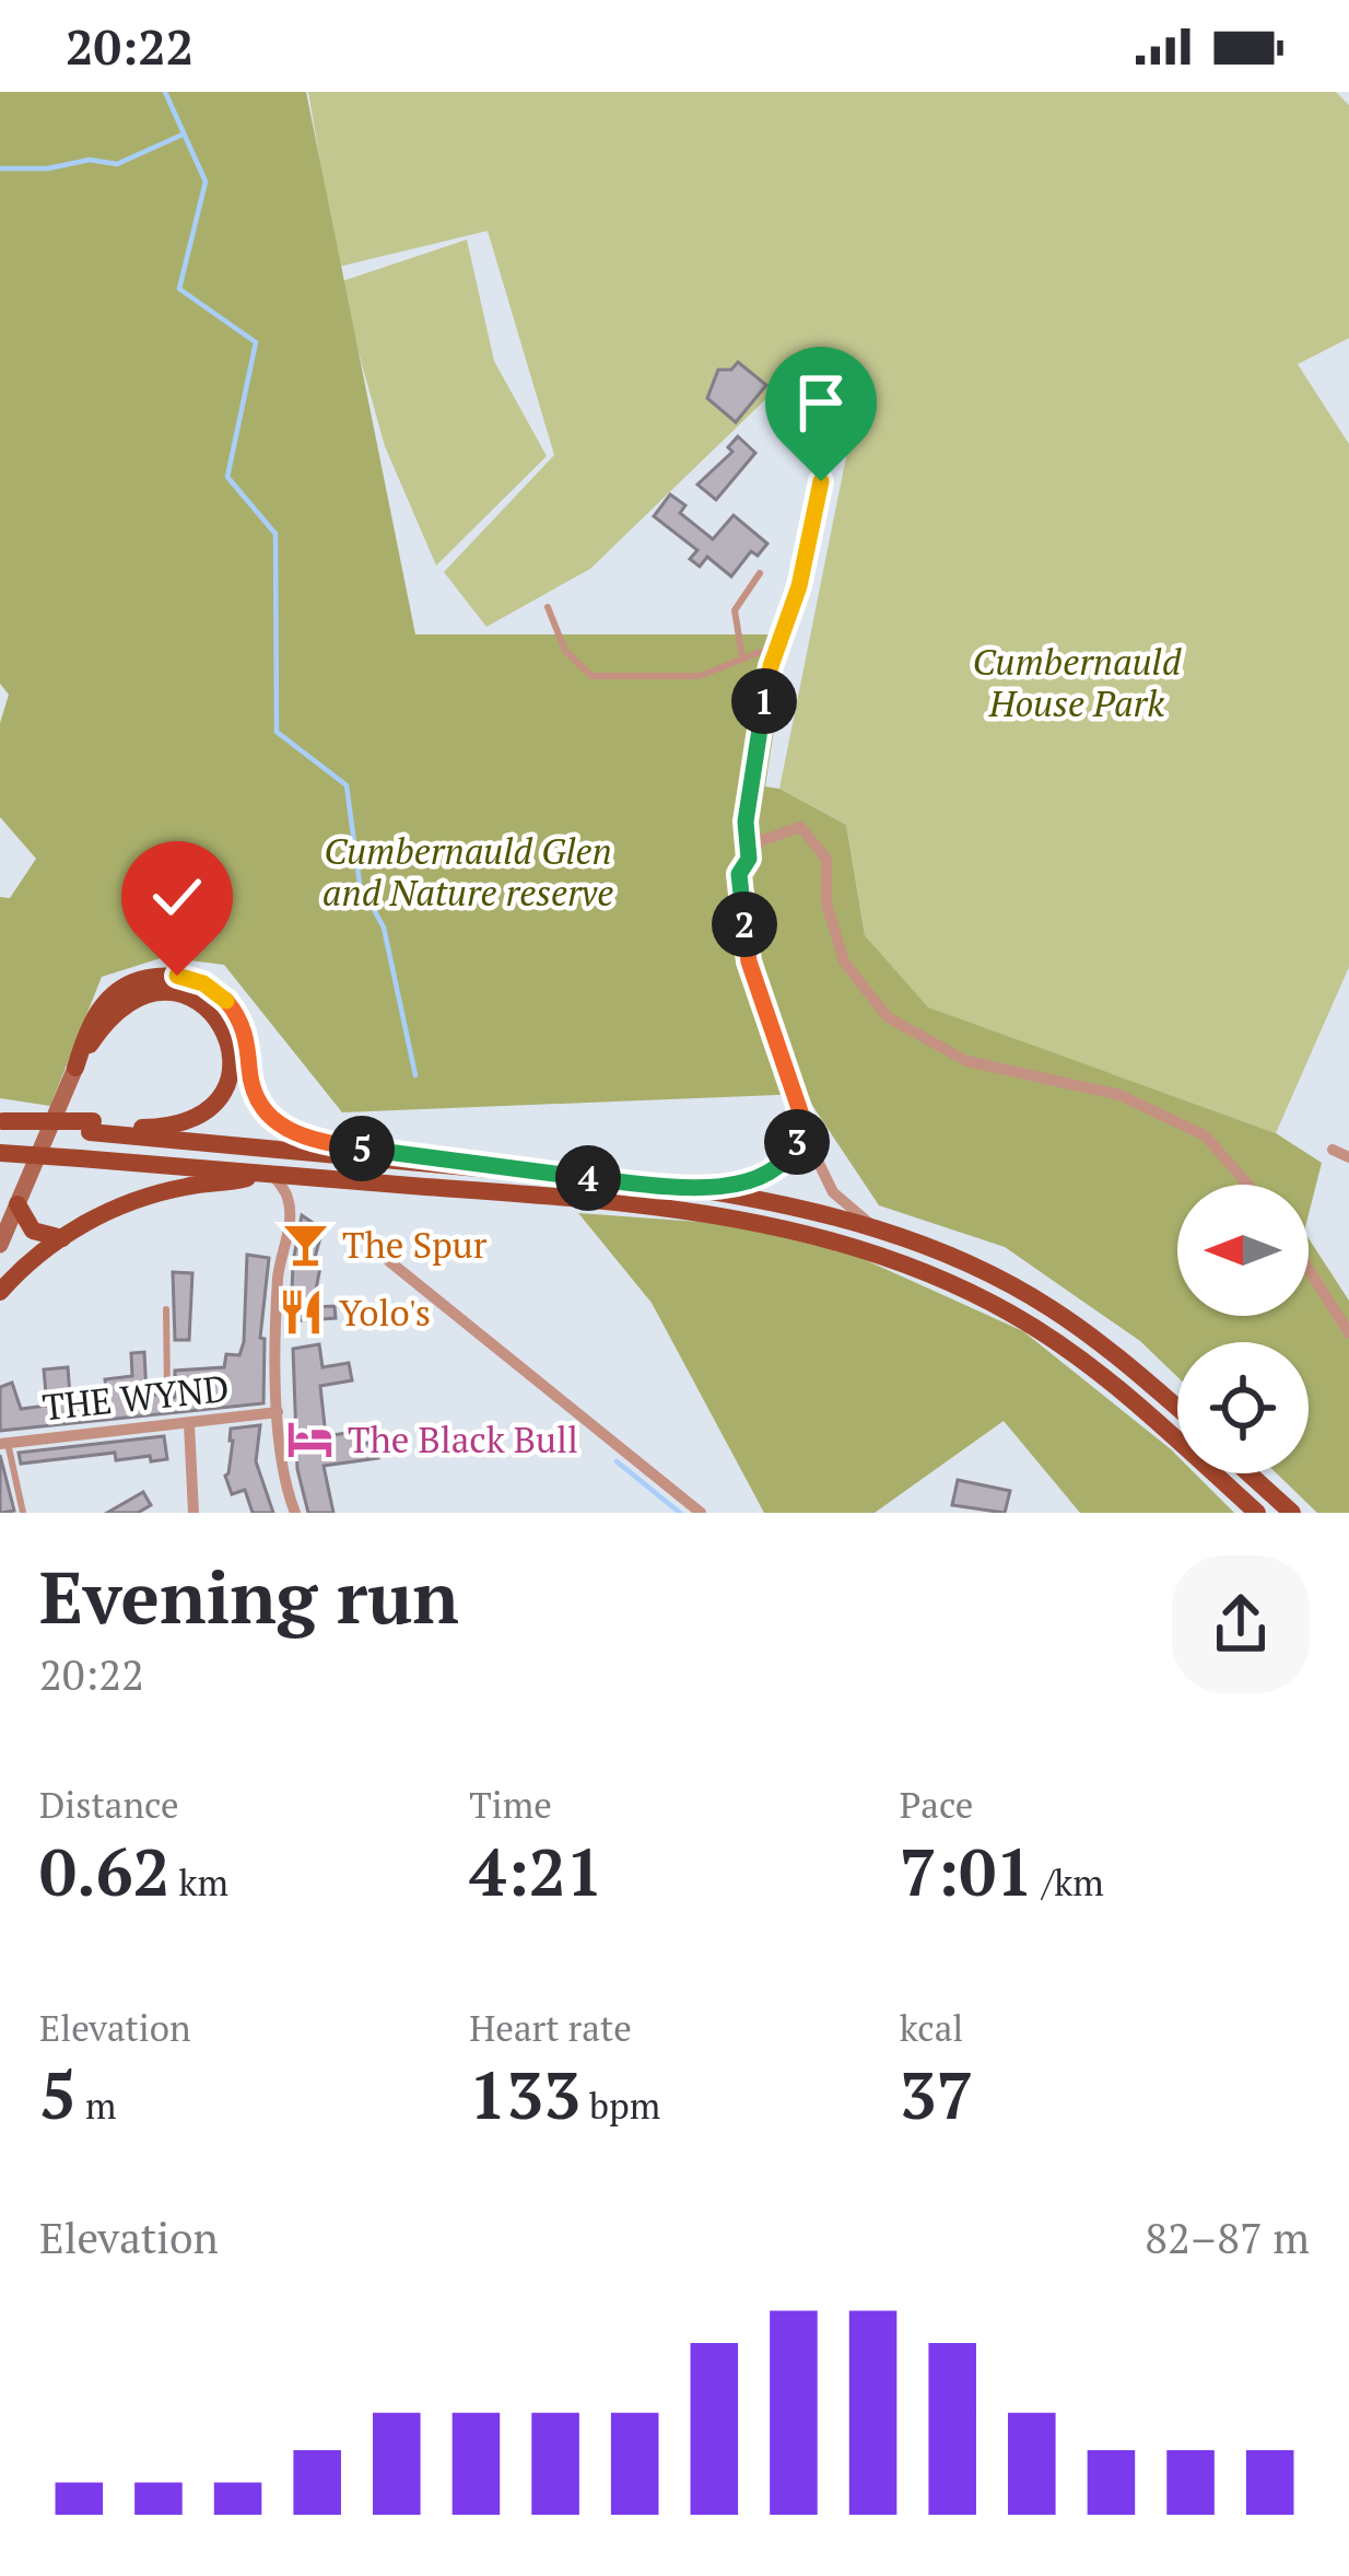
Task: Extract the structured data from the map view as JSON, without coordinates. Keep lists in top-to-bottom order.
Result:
{
  "streets": {
    "street": ["THE WYND"]
  },
  "parks": ["Cumbernauld House Park", "Cumbernauld Glen and Nature reserve"],
  "places": {
    "bar": ["The Spur"],
    "restaurant": ["Yolo's"],
    "hotel": ["The Black Bull"]
  },
  "north": "left",
  "page": {
    "status": "20:22",
    "pins": [
      "1",
      "2",
      "3",
      "5",
      "4"
    ],
    "heading": ["Evening run", "20:22"],
    "stats": [
      ["Distance", "0.62 km"],
      ["Time", "4:21"],
      ["Pace", "7:01 /km"],
      ["Elevation", "5 m"],
      ["Heart rate", "133 bpm"],
      ["kcal", "37"]
    ],
    "chart": ["Elevation", "82–87 m"]
  }
}
